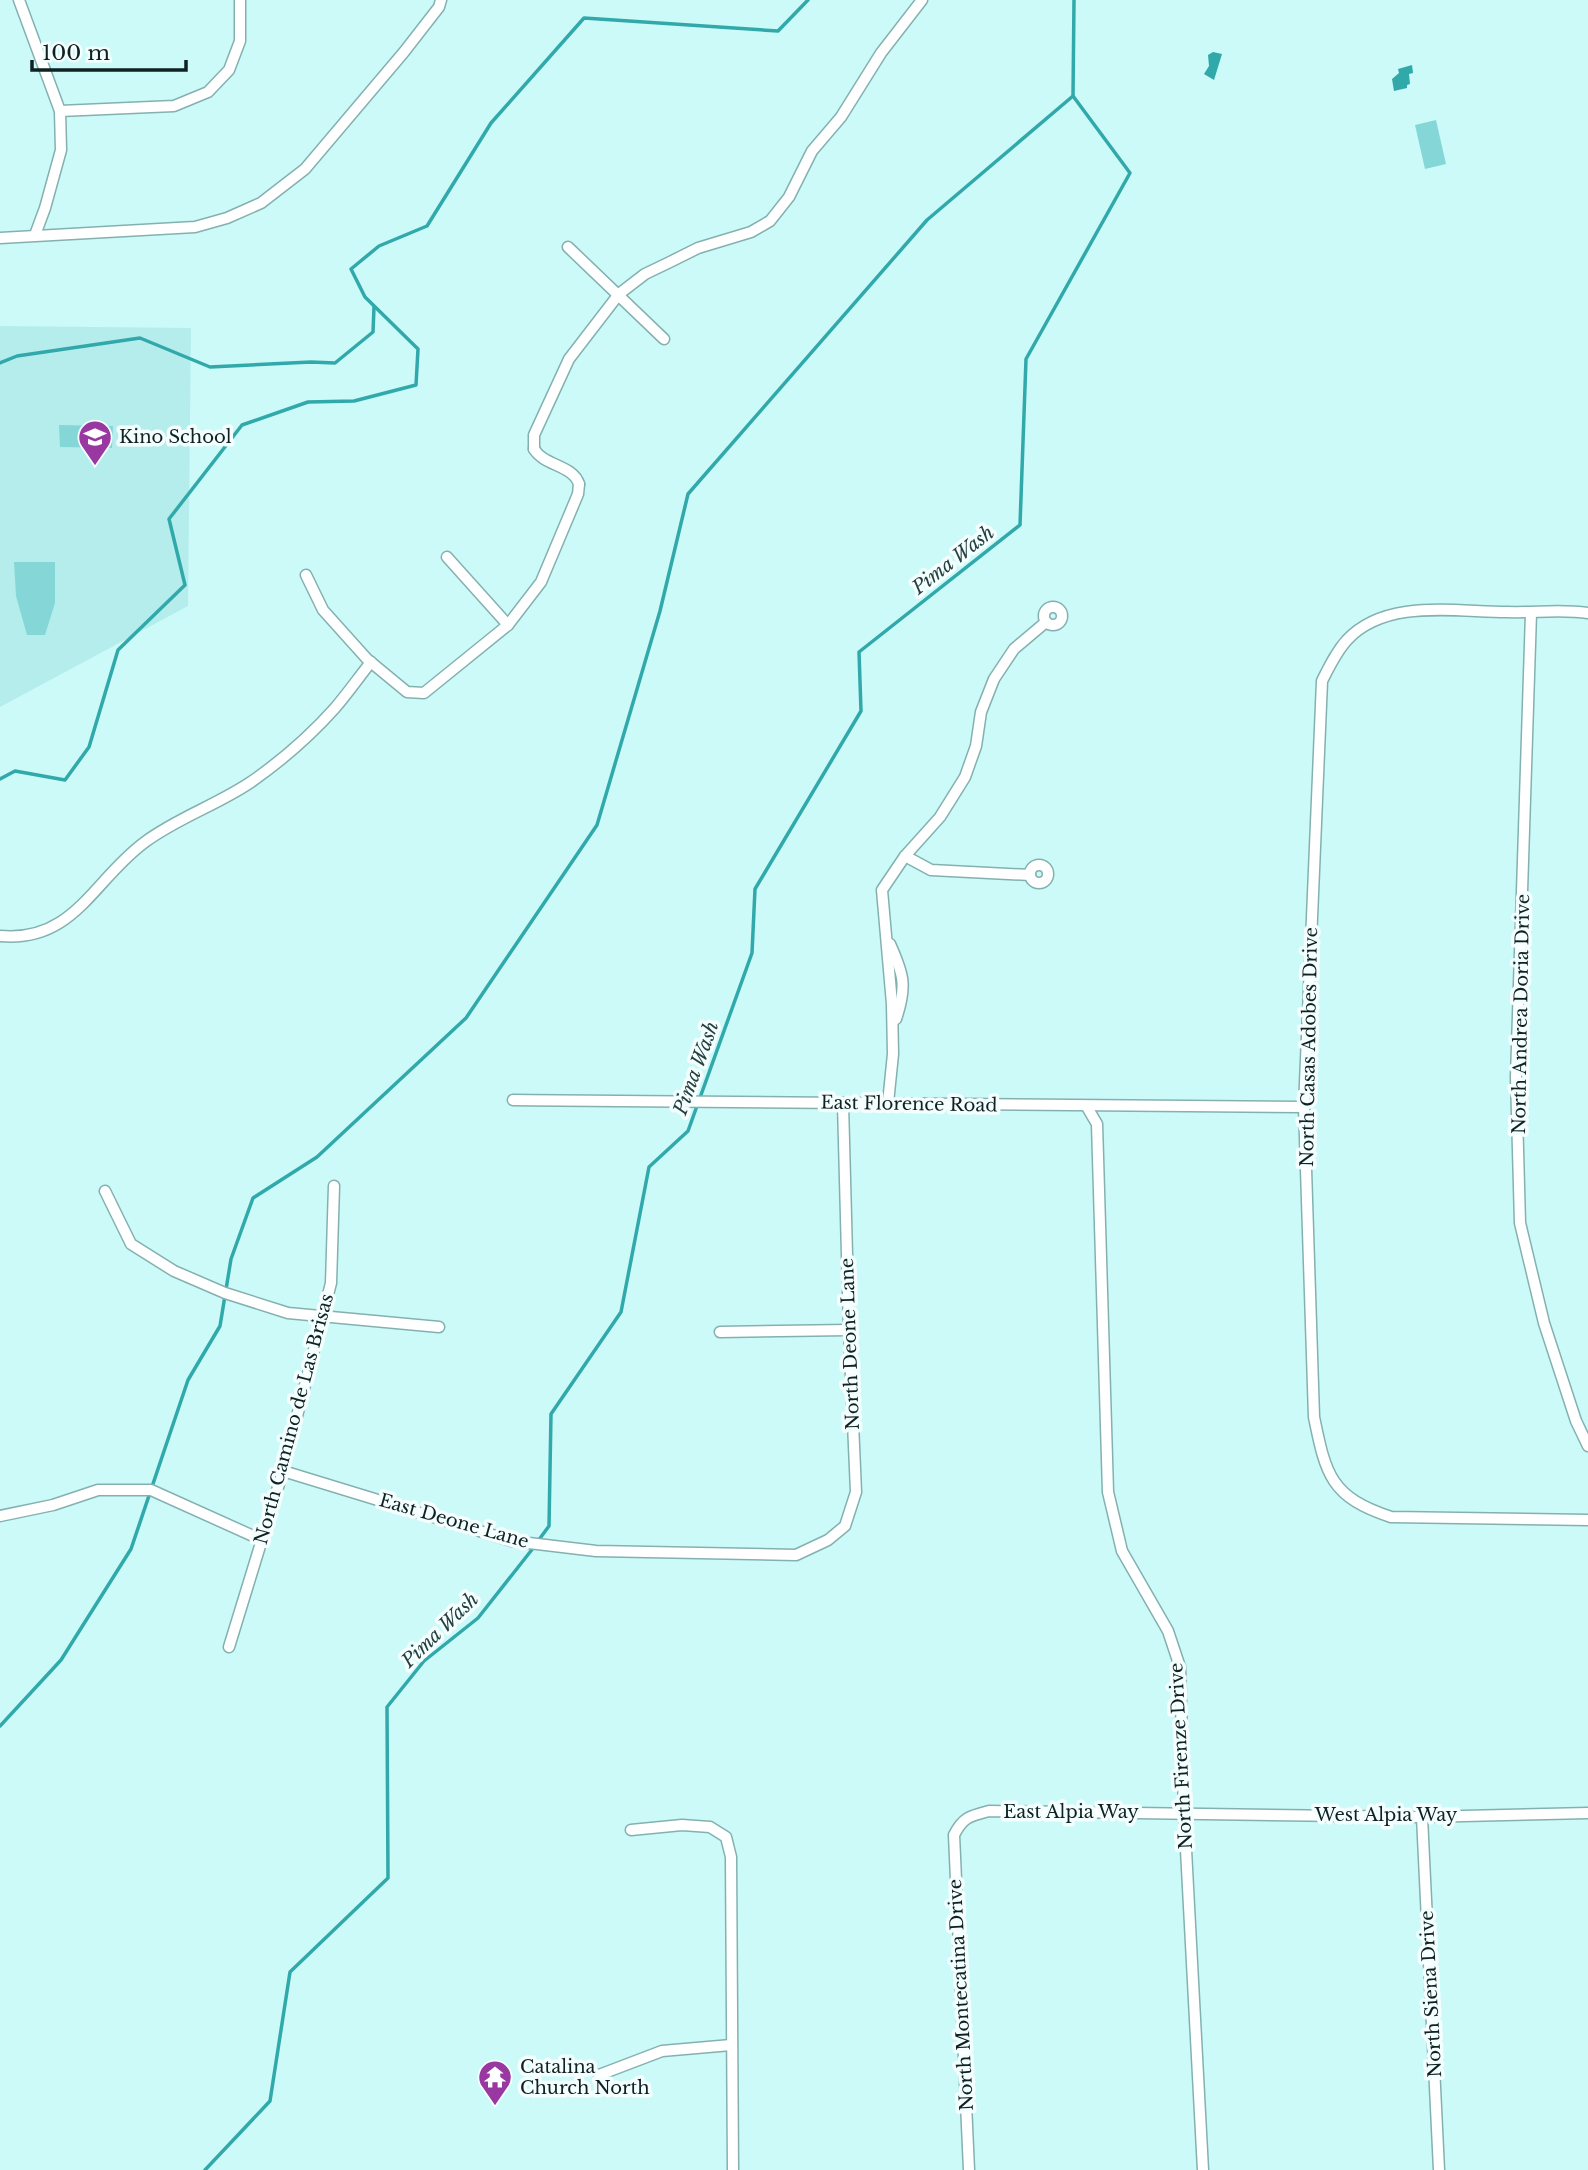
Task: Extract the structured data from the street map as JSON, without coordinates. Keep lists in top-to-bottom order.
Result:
{
  "streets": {
    "street": [
      "North Andrea Doria Drive",
      "North Casas Adobes Drive",
      "East Florence Road",
      "North Deone Lane",
      "North Camino de Las Brisas",
      "East Deone Lane",
      "North Firenze Drive",
      "East Alpia Way",
      "West Alpia Way",
      "North Siena Drive",
      "North Montecatina Drive"
    ]
  },
  "crossings": [
    ["North Andrea Doria Drive", "North Casas Adobes Drive"],
    ["North Casas Adobes Drive", "East Florence Road"],
    ["East Florence Road", "North Deone Lane"],
    ["East Florence Road", "North Firenze Drive"],
    ["North Deone Lane", "East Deone Lane"],
    ["North Camino de Las Brisas", "East Deone Lane"],
    ["North Firenze Drive", "East Alpia Way"],
    ["North Firenze Drive", "West Alpia Way"],
    ["East Alpia Way", "West Alpia Way"],
    ["East Alpia Way", "North Montecatina Drive"],
    ["West Alpia Way", "North Siena Drive"]
  ],
  "water": ["Pima Wash"],
  "places": {
    "school or university": ["Kino School"],
    "temple": ["Catalina Church North"]
  },
  "scale_bar": "100 m"
}
